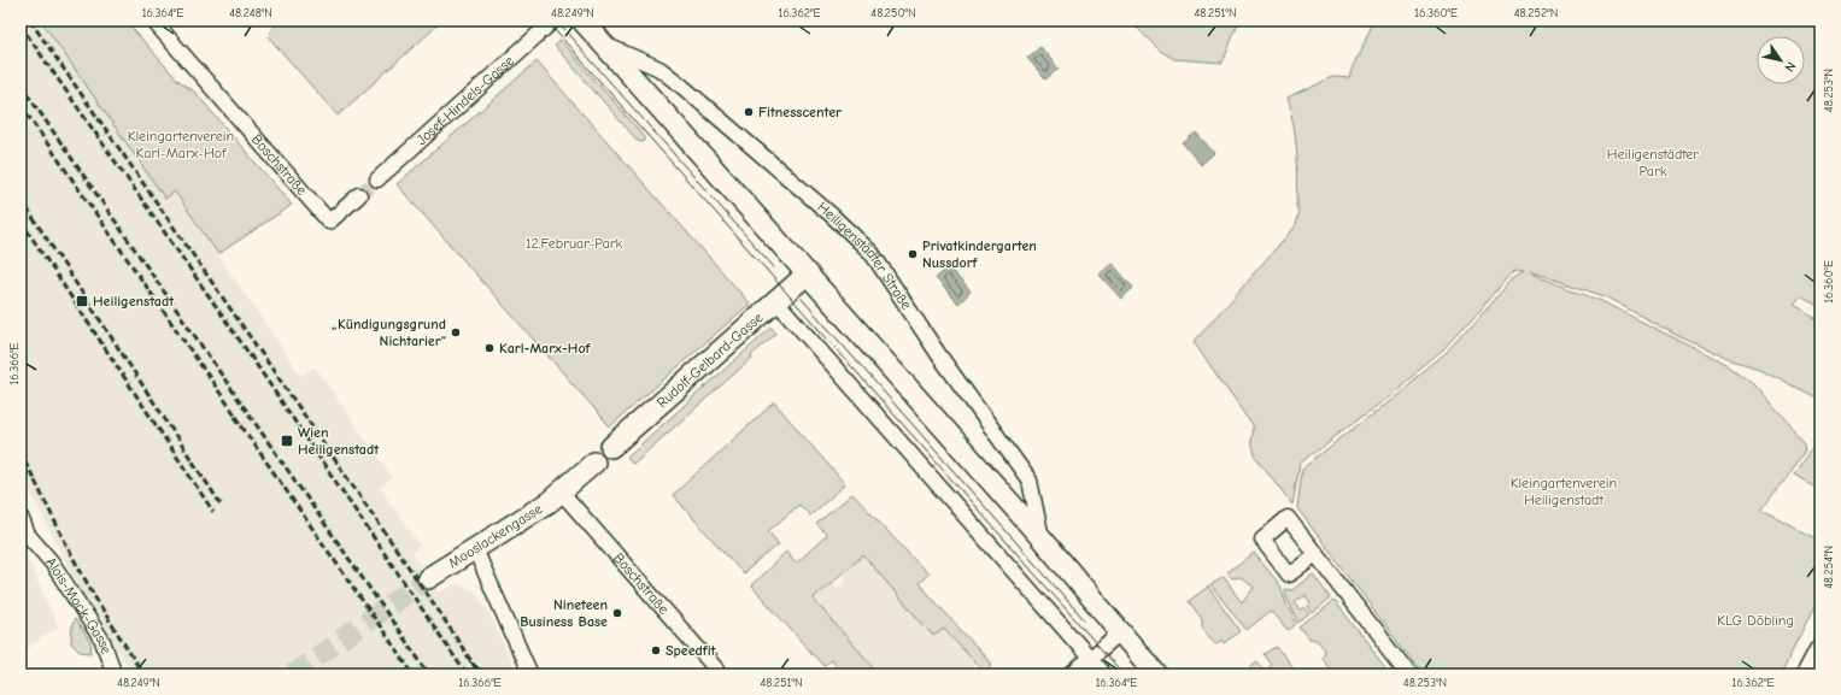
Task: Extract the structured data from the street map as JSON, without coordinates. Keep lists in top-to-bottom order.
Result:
{
  "streets": {
    "main road": ["Heiligenstädter Straße", "Rudolf-Gelbard-Gasse", "Mooslackengasse"],
    "street": ["Josef-Hindels-Gasse", "Boschstraße", "Alois-Mock-Gasse"]
  },
  "crossings": [
    ["Boschstraße", "Mooslackengasse"],
    ["Heiligenstädter Straße", "Rudolf-Gelbard-Gasse"]
  ],
  "parks": [
    "Kleingartenverein Karl-Marx-Hof",
    "Heiligenstädter Park",
    "12.Februar-Park",
    "Kleingartenverein Heiligenstadt",
    "KLG Döbling"
  ],
  "places": {
    "other": [
      "Fitnesscenter",
      "Privatkindergarten Nussdorf",
      "„Kündigungsgrund Nichtarier“",
      "Karl-Marx-Hof",
      "Nineteen Business Base",
      "Speedfit"
    ],
    "transit": ["Heiligenstadt", "Wien Heiligenstadt"]
  },
  "north": "bottom right",
  "coordinates": [
    "16.364°E",
    "48.248°N",
    "48.249°N",
    "16.362°E",
    "48.250°N",
    "48.251°N",
    "16.360°E",
    "48.252°N",
    "48.253°N",
    "16.366°E",
    "48.254°N"
  ]
}
